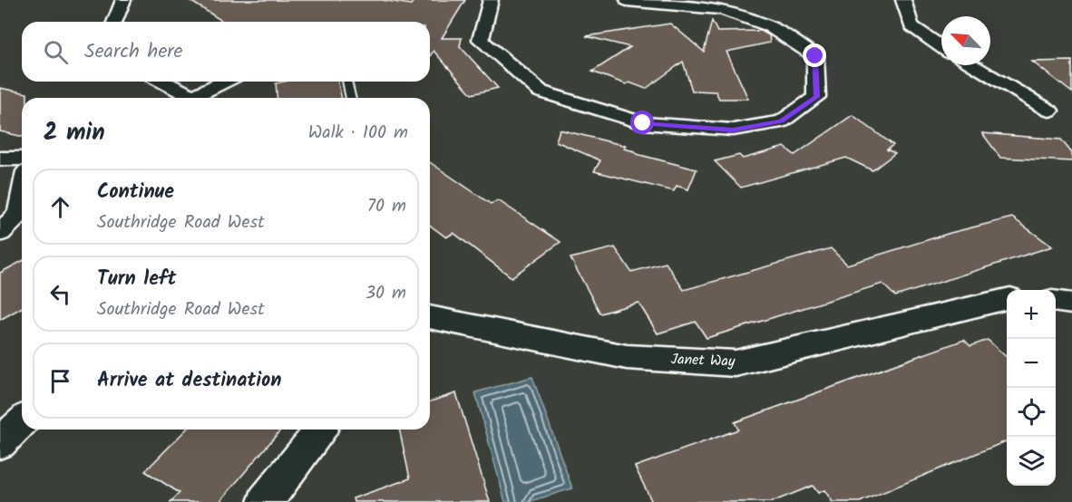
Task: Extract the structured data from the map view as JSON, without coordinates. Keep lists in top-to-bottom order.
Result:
{
  "streets": {
    "street": ["Janet Way"]
  },
  "north": "top left",
  "page": {
    "search": "Search here",
    "heading": ["2 min", "Walk · 100 m"],
    "list": [
      ["Continue", "Southridge Road West", "70 m"],
      ["Turn left", "Southridge Road West", "30 m"],
      "Arrive at destination"
    ],
    "map_buttons": ["+", "−"]
  }
}
